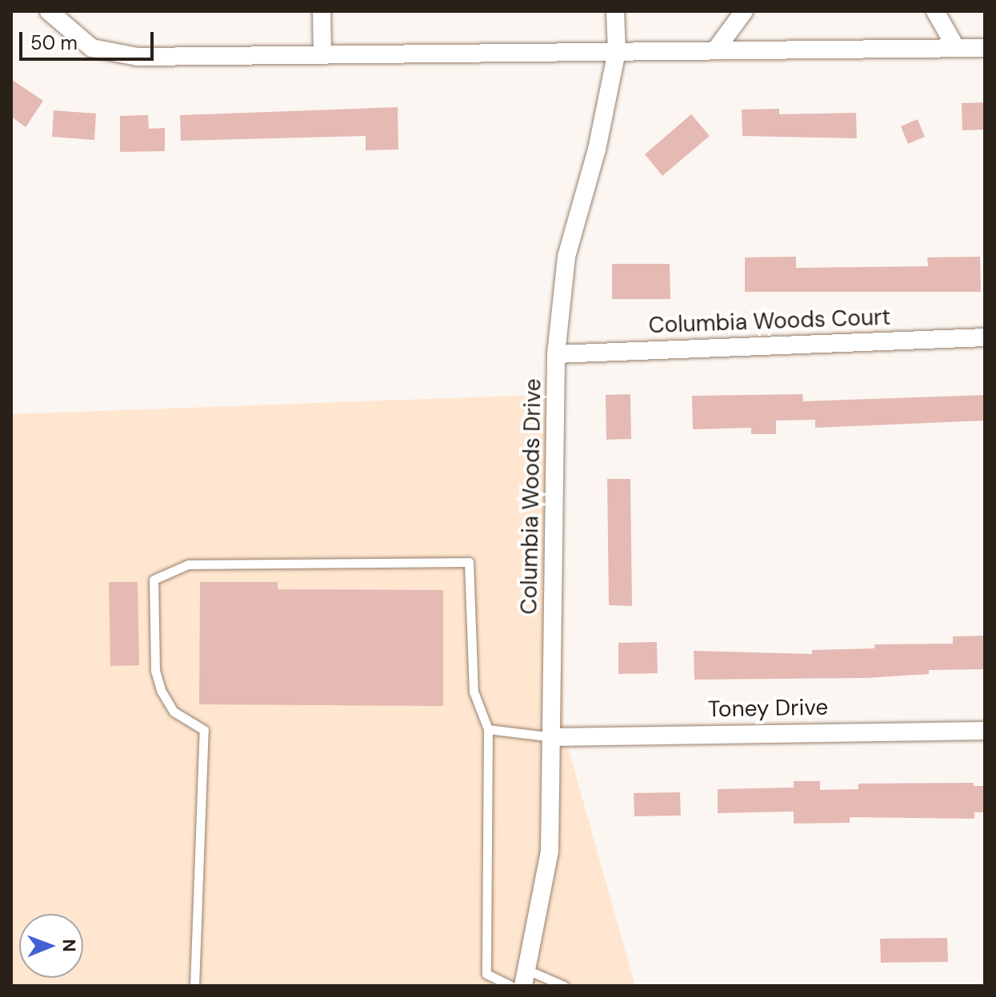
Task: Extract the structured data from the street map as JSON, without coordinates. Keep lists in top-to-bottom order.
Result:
{
  "streets": {
    "street": ["Columbia Woods Court", "Columbia Woods Drive", "Toney Drive"]
  },
  "crossings": [
    ["Columbia Woods Court", "Columbia Woods Drive"],
    ["Columbia Woods Drive", "Toney Drive"]
  ],
  "scale_bar": "50 m",
  "north": "right"
}
